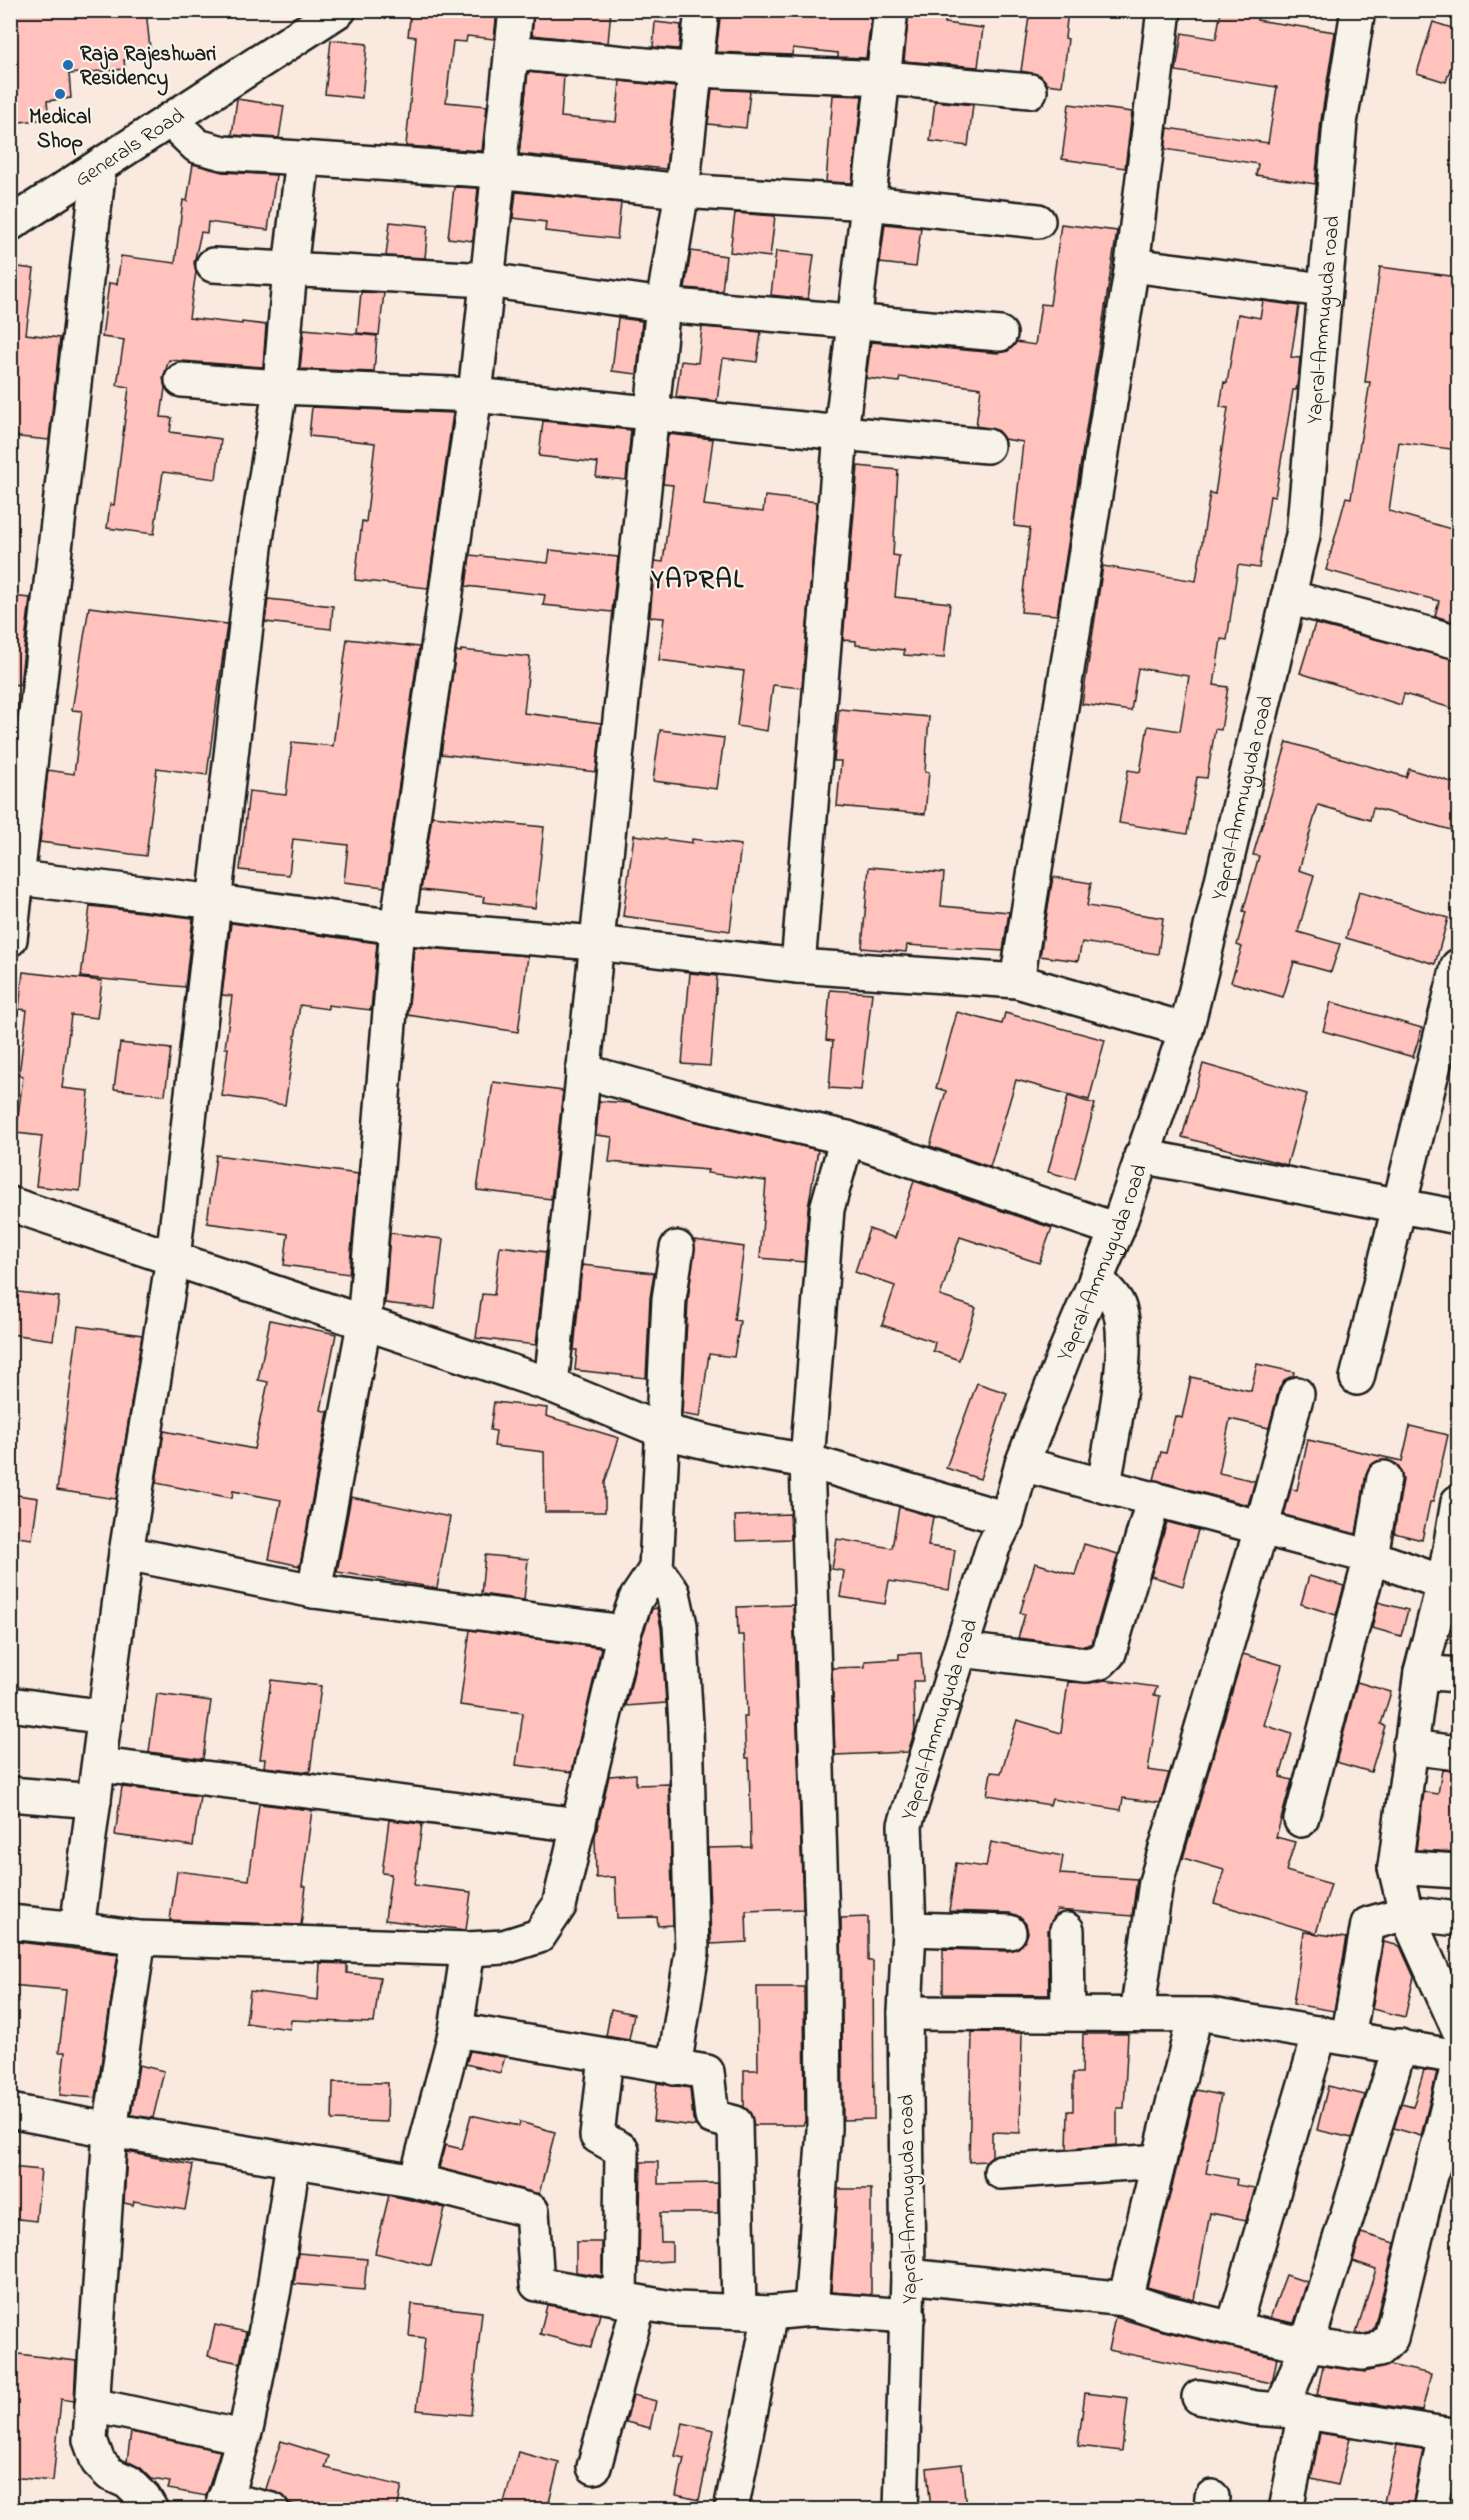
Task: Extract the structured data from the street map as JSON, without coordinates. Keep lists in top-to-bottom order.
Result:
{
  "streets": {
    "street": ["Generals Road", "Yapral-Ammuguda road"]
  },
  "districts": ["YAPRAL"],
  "places": ["Raja Rajeshwari Residency", "Medical Shop"]
}
